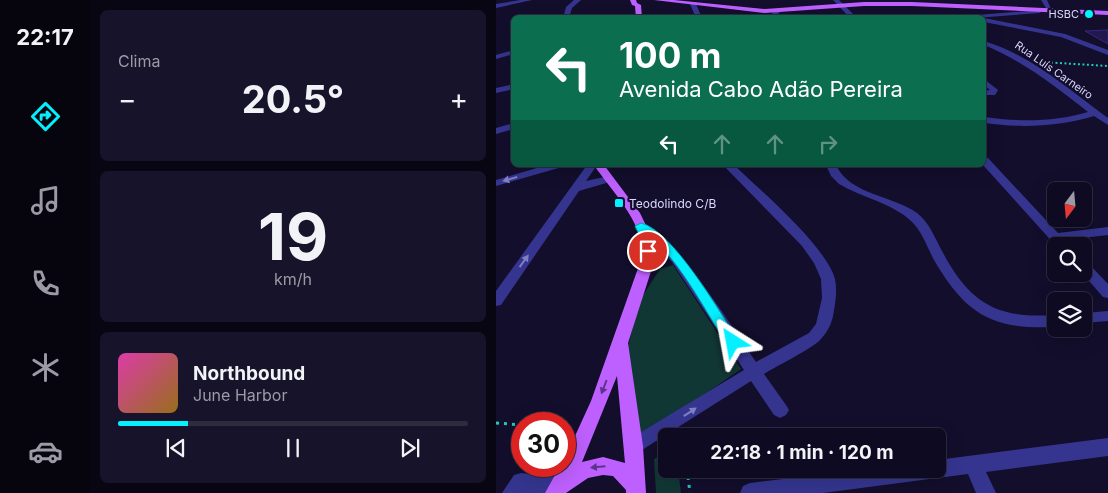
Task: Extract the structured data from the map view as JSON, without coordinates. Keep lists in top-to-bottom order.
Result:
{
  "streets": {
    "street": ["Rua Luís Carneiro"]
  },
  "places": {
    "other": ["HSBC"],
    "transit": ["Teodolindo C/B"]
  },
  "north": "bottom",
  "page": {
    "tabs": "22:17",
    "tile": [
      "Clima",
      ["19", "km/h"]
    ],
    "turn": ["100 m", "Avenida Cabo Adão Pereira"],
    "heat": ["−", "20.5°", "+"],
    "song": ["Northbound", "June Harbor"],
    "limit": "30",
    "trip": "22:18 · 1 min · 120 m"
  }
}
